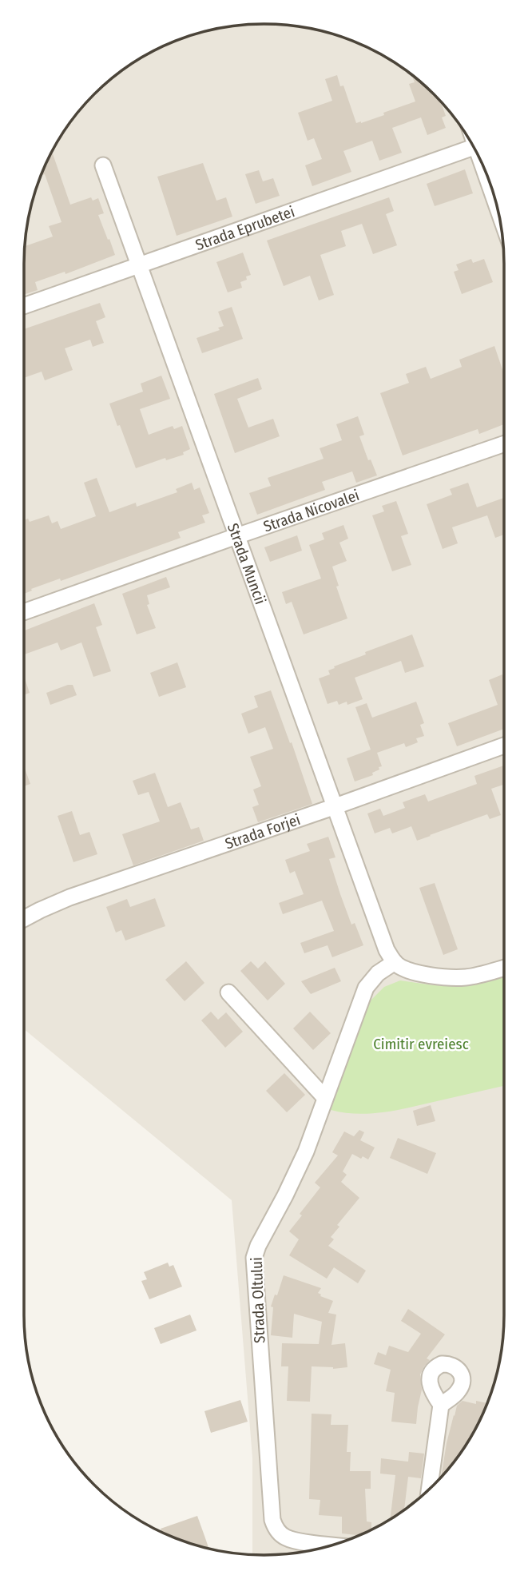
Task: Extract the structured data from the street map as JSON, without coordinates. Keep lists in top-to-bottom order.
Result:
{
  "streets": {
    "street": [
      "Strada Eprubetei",
      "Strada Nicovalei",
      "Strada Muncii",
      "Strada Forjei",
      "Strada Oltului"
    ]
  },
  "crossings": [
    ["Strada Eprubetei", "Strada Muncii"],
    ["Strada Nicovalei", "Strada Muncii"],
    ["Strada Muncii", "Strada Forjei"],
    ["Strada Muncii", "Strada Oltului"]
  ],
  "parks": ["Cimitir evreiesc"]
}
